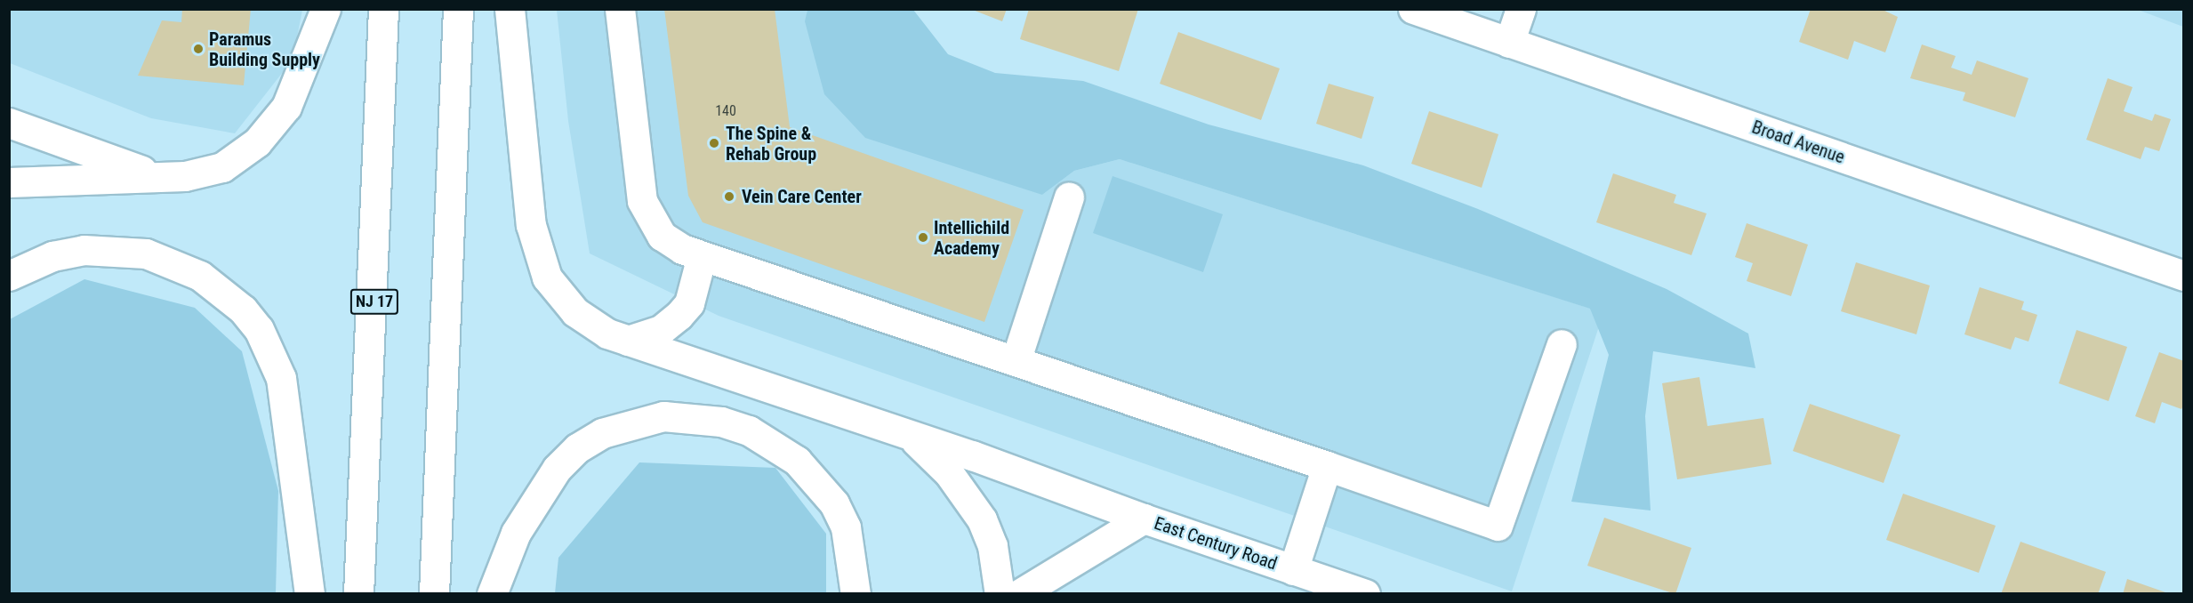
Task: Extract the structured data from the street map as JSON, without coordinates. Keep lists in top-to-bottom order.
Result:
{
  "streets": {
    "main road": ["Broad Avenue", "NJ 17", "East Century Road"]
  },
  "places": [
    "Paramus Building Supply",
    "The Spine & Rehab Group",
    "Vein Care Center",
    "Intellichild Academy"
  ],
  "house_numbers": ["140"]
}
